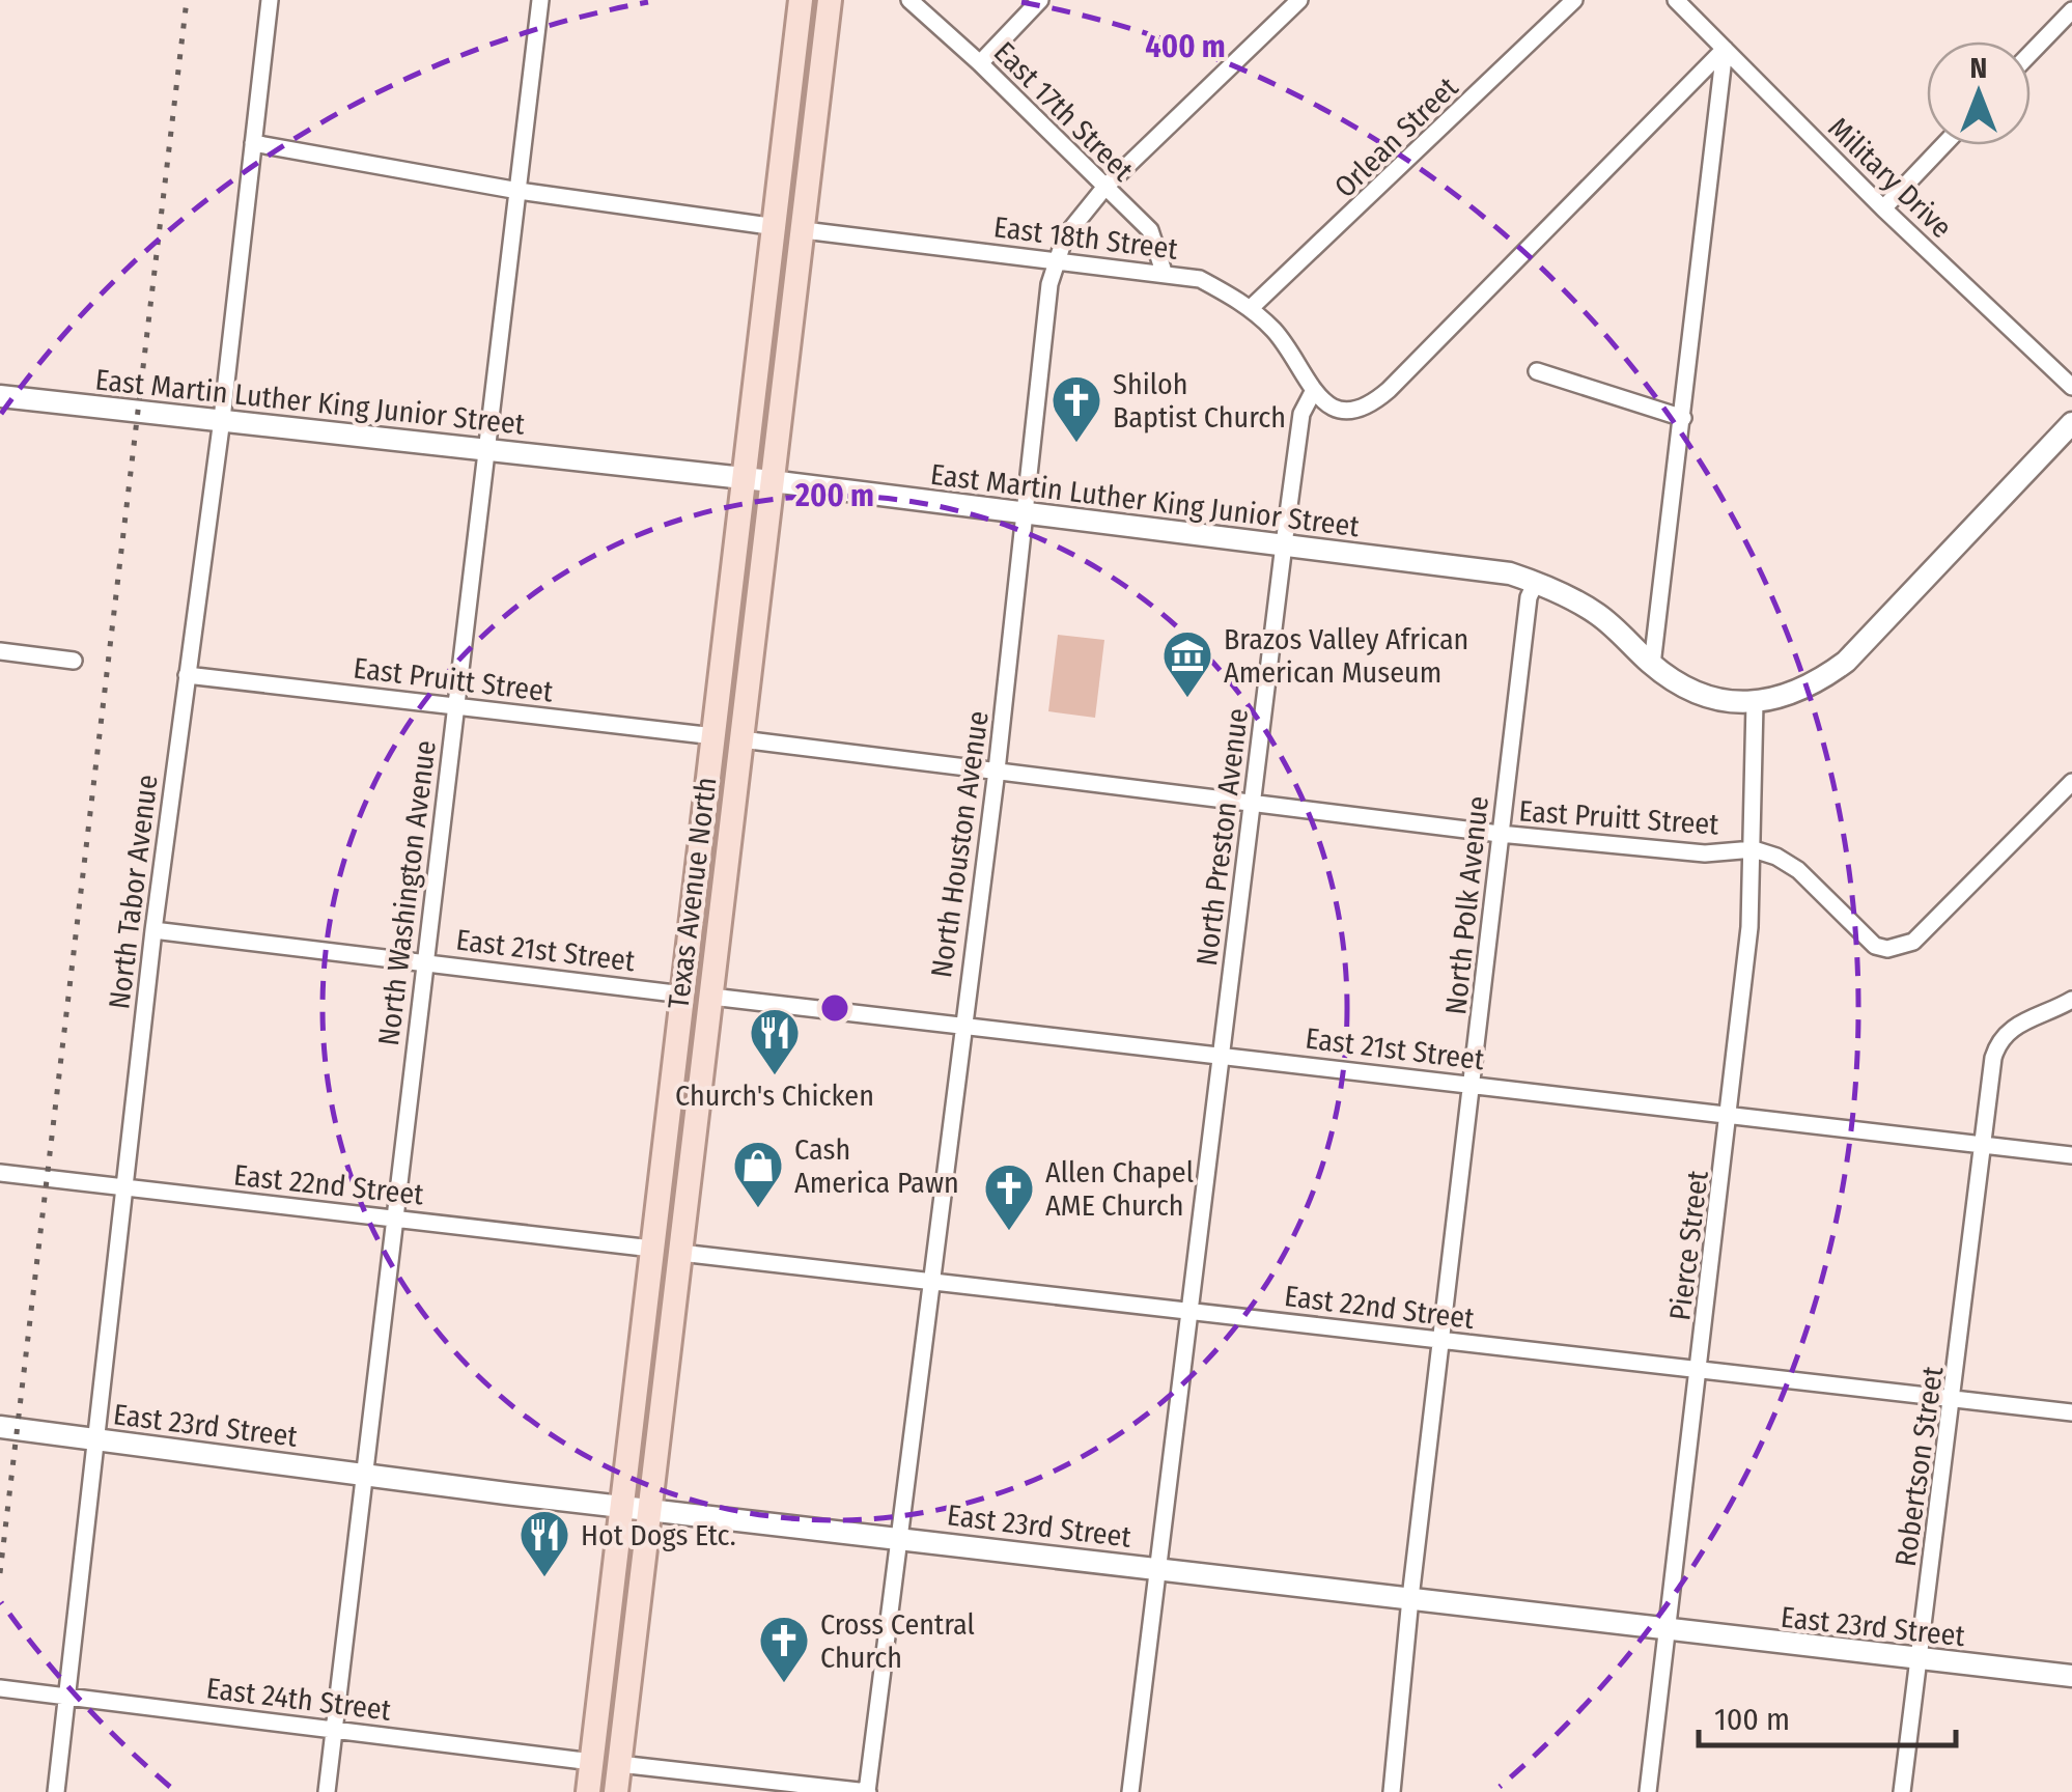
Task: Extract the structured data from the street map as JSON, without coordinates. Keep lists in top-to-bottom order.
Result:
{
  "streets": {
    "main road": ["Texas Avenue North"],
    "street": [
      "East 17th Street",
      "Orlean Street",
      "Military Drive",
      "East 18th Street",
      "East Martin Luther King Junior Street",
      "East Pruitt Street",
      "North Preston Avenue",
      "North Houston Avenue",
      "North Tabor Avenue",
      "North Washington Avenue",
      "North Polk Avenue",
      "East 21st Street",
      "East 22nd Street",
      "Pierce Street",
      "East 23rd Street",
      "Robertson Street",
      "East 24th Street"
    ]
  },
  "crossings": [
    ["East 17th Street", "East 18th Street"],
    ["East 17th Street", "North Houston Avenue"],
    ["Orlean Street", "East 18th Street"],
    ["East 18th Street", "North Preston Avenue"],
    ["East 18th Street", "North Houston Avenue"],
    ["East 18th Street", "Texas Avenue North"],
    ["East Martin Luther King Junior Street", "North Preston Avenue"],
    ["East Martin Luther King Junior Street", "North Houston Avenue"],
    ["East Martin Luther King Junior Street", "North Tabor Avenue"],
    ["East Martin Luther King Junior Street", "North Washington Avenue"],
    ["East Martin Luther King Junior Street", "Texas Avenue North"],
    ["East Martin Luther King Junior Street", "North Polk Avenue"],
    ["East Martin Luther King Junior Street", "Pierce Street"],
    ["East Pruitt Street", "North Preston Avenue"],
    ["East Pruitt Street", "North Houston Avenue"],
    ["East Pruitt Street", "North Tabor Avenue"],
    ["East Pruitt Street", "North Washington Avenue"],
    ["East Pruitt Street", "Texas Avenue North"],
    ["East Pruitt Street", "North Polk Avenue"],
    ["East Pruitt Street", "Pierce Street"],
    ["North Preston Avenue", "East 21st Street"],
    ["North Preston Avenue", "East 22nd Street"],
    ["North Preston Avenue", "East 23rd Street"],
    ["North Houston Avenue", "East 21st Street"],
    ["North Houston Avenue", "East 22nd Street"],
    ["North Houston Avenue", "East 23rd Street"],
    ["North Tabor Avenue", "East 21st Street"],
    ["North Tabor Avenue", "East 22nd Street"],
    ["North Tabor Avenue", "East 23rd Street"],
    ["North Tabor Avenue", "East 24th Street"],
    ["North Washington Avenue", "East 21st Street"],
    ["North Washington Avenue", "East 22nd Street"],
    ["North Washington Avenue", "East 23rd Street"],
    ["North Washington Avenue", "East 24th Street"],
    ["Texas Avenue North", "East 21st Street"],
    ["Texas Avenue North", "East 22nd Street"],
    ["Texas Avenue North", "East 23rd Street"],
    ["Texas Avenue North", "East 24th Street"],
    ["North Polk Avenue", "East 21st Street"],
    ["North Polk Avenue", "East 22nd Street"],
    ["North Polk Avenue", "East 23rd Street"],
    ["East 21st Street", "Pierce Street"],
    ["East 21st Street", "Robertson Street"],
    ["East 22nd Street", "Pierce Street"],
    ["East 22nd Street", "Robertson Street"],
    ["Pierce Street", "East 23rd Street"],
    ["East 23rd Street", "Robertson Street"]
  ],
  "places": {
    "church": ["Shiloh Baptist Church", "Allen Chapel AME Church", "Cross Central Church"],
    "museum": ["Brazos Valley African American Museum"],
    "restaurant": ["Church's Chicken", "Hot Dogs Etc."],
    "shop": ["Cash America Pawn"]
  },
  "scale_bar": "100 m",
  "north": "top",
  "rings": ["400 m", "200 m"]
}
